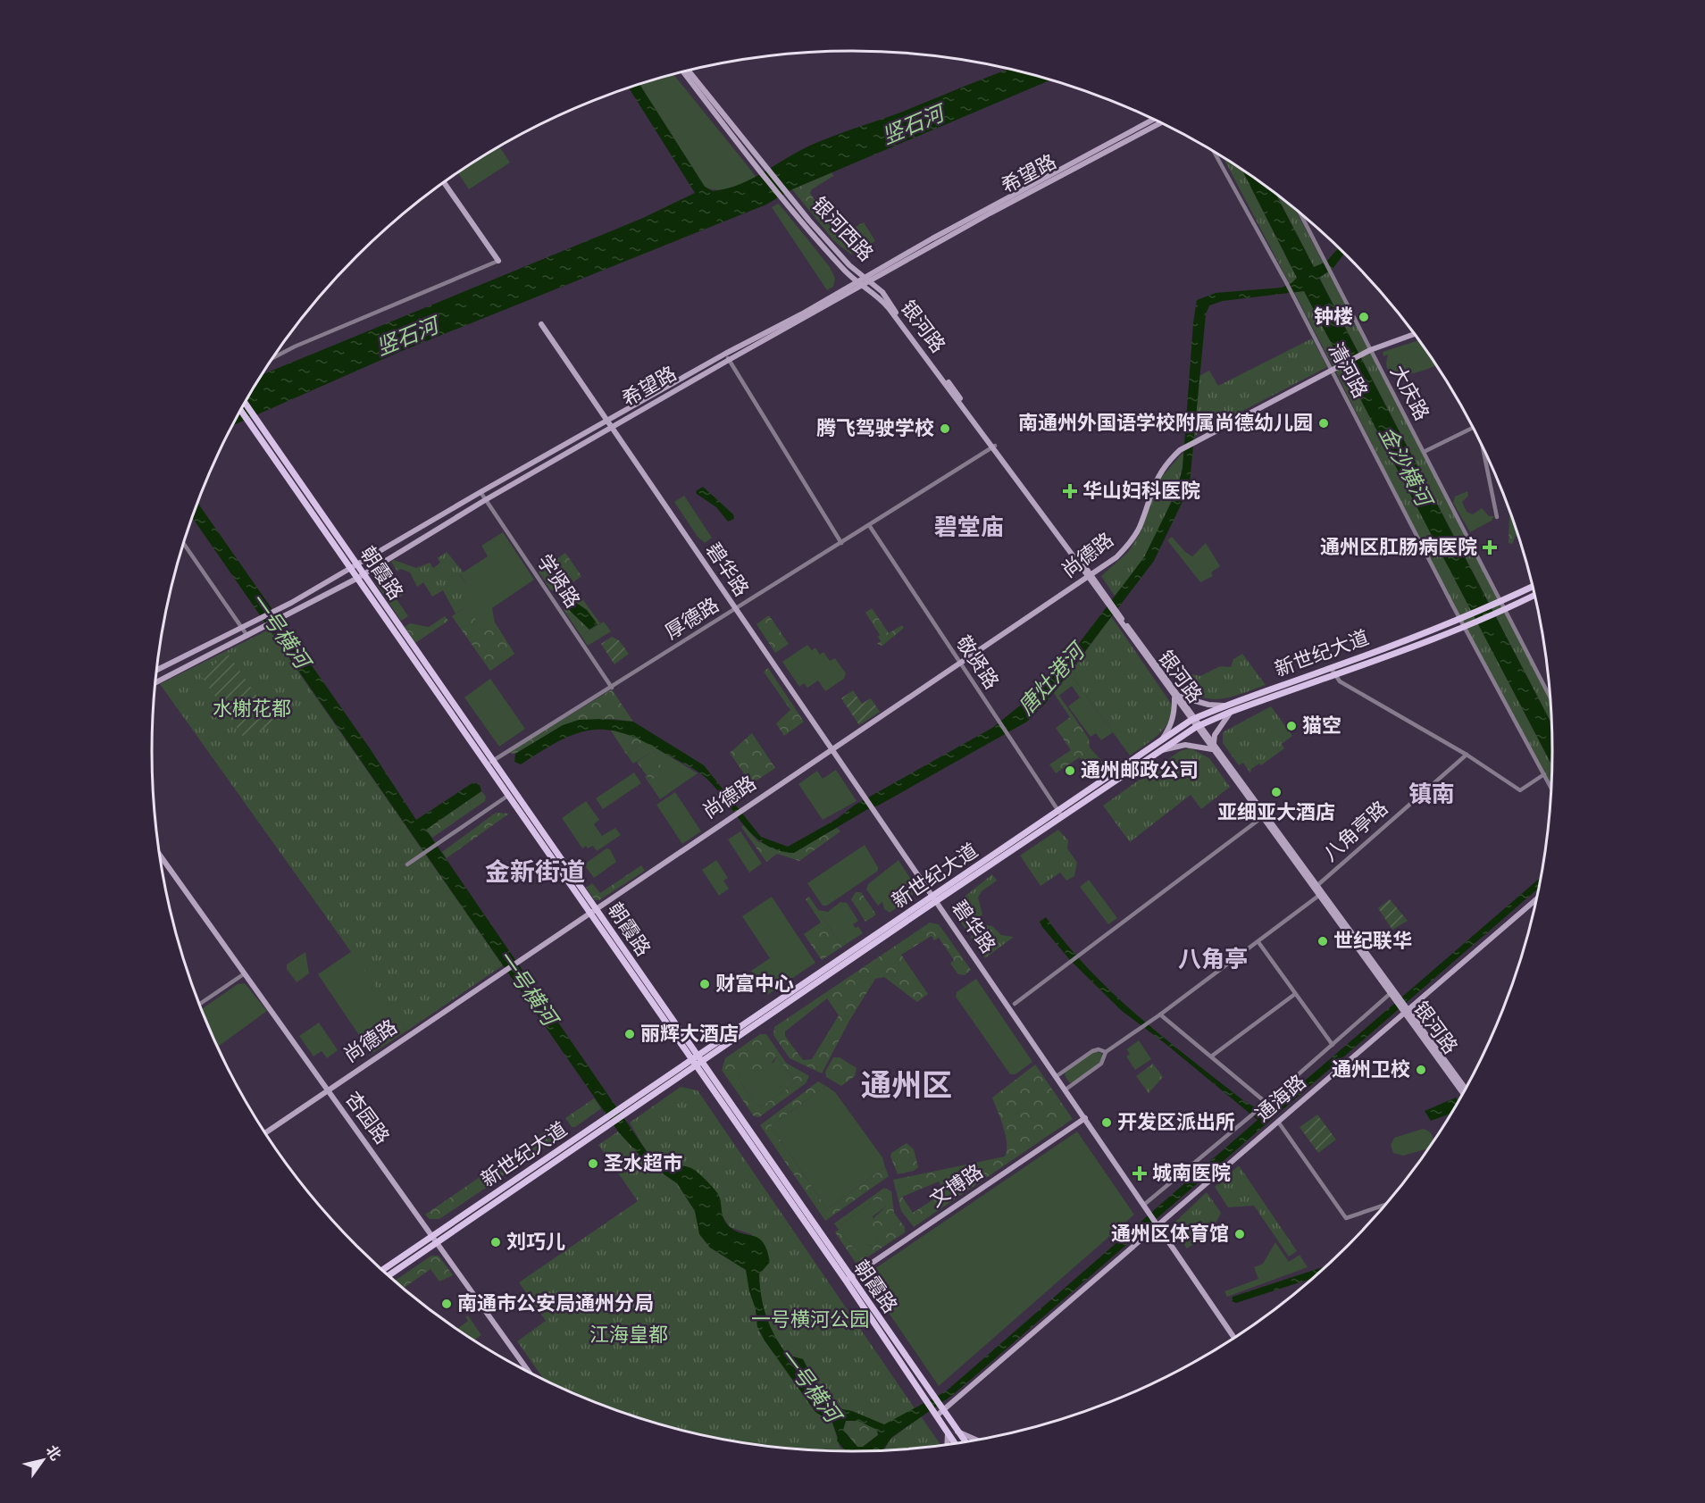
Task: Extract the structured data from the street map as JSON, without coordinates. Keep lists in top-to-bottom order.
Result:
{
  "streets": {
    "main road": [
      "希望路",
      "银河西路",
      "银河路",
      "尚德路",
      "碧华路",
      "朝霞路",
      "新世纪大道",
      "通海路",
      "杏园路",
      "文博路"
    ],
    "street": [
      "清河路",
      "大庆路",
      "学贤路",
      "厚德路",
      "敬贤路",
      "八角亭路"
    ]
  },
  "crossings": [
    ["希望路", "银河西路"],
    ["希望路", "银河路"],
    ["希望路", "碧华路"],
    ["希望路", "朝霞路"],
    ["希望路", "学贤路"],
    ["银河西路", "银河路"],
    ["银河路", "尚德路"],
    ["银河路", "厚德路"],
    ["银河路", "新世纪大道"],
    ["银河路", "八角亭路"],
    ["银河路", "通海路"],
    ["清河路", "尚德路"],
    ["清河路", "新世纪大道"],
    ["大庆路", "新世纪大道"],
    ["尚德路", "碧华路"],
    ["尚德路", "朝霞路"],
    ["尚德路", "敬贤路"],
    ["尚德路", "杏园路"],
    ["碧华路", "厚德路"],
    ["碧华路", "新世纪大道"],
    ["碧华路", "通海路"],
    ["碧华路", "文博路"],
    ["朝霞路", "厚德路"],
    ["朝霞路", "新世纪大道"],
    ["朝霞路", "通海路"],
    ["朝霞路", "文博路"],
    ["学贤路", "厚德路"],
    ["厚德路", "敬贤路"],
    ["新世纪大道", "敬贤路"],
    ["新世纪大道", "杏园路"]
  ],
  "districts": [
    "碧堂庙",
    "镇南",
    "金新街道",
    "八角亭",
    "通州区"
  ],
  "water": [
    "竖石河",
    "金沙横河",
    "一号横河",
    "唐灶港河"
  ],
  "parks": ["水榭花都", "一号横河公园", "江海皇都"],
  "places": {
    "other": [
      "钟楼",
      "南通州外国语学校附属尚德幼儿园",
      "腾飞驾驶学校",
      "猫空",
      "通州邮政公司",
      "亚细亚大酒店",
      "世纪联华",
      "财富中心",
      "丽辉大酒店",
      "通州卫校",
      "开发区派出所",
      "圣水超市",
      "通州区体育馆",
      "刘巧儿",
      "南通市公安局通州分局"
    ],
    "health": ["华山妇科医院", "通州区肛肠病医院", "城南医院"]
  },
  "north": "top right"
}
